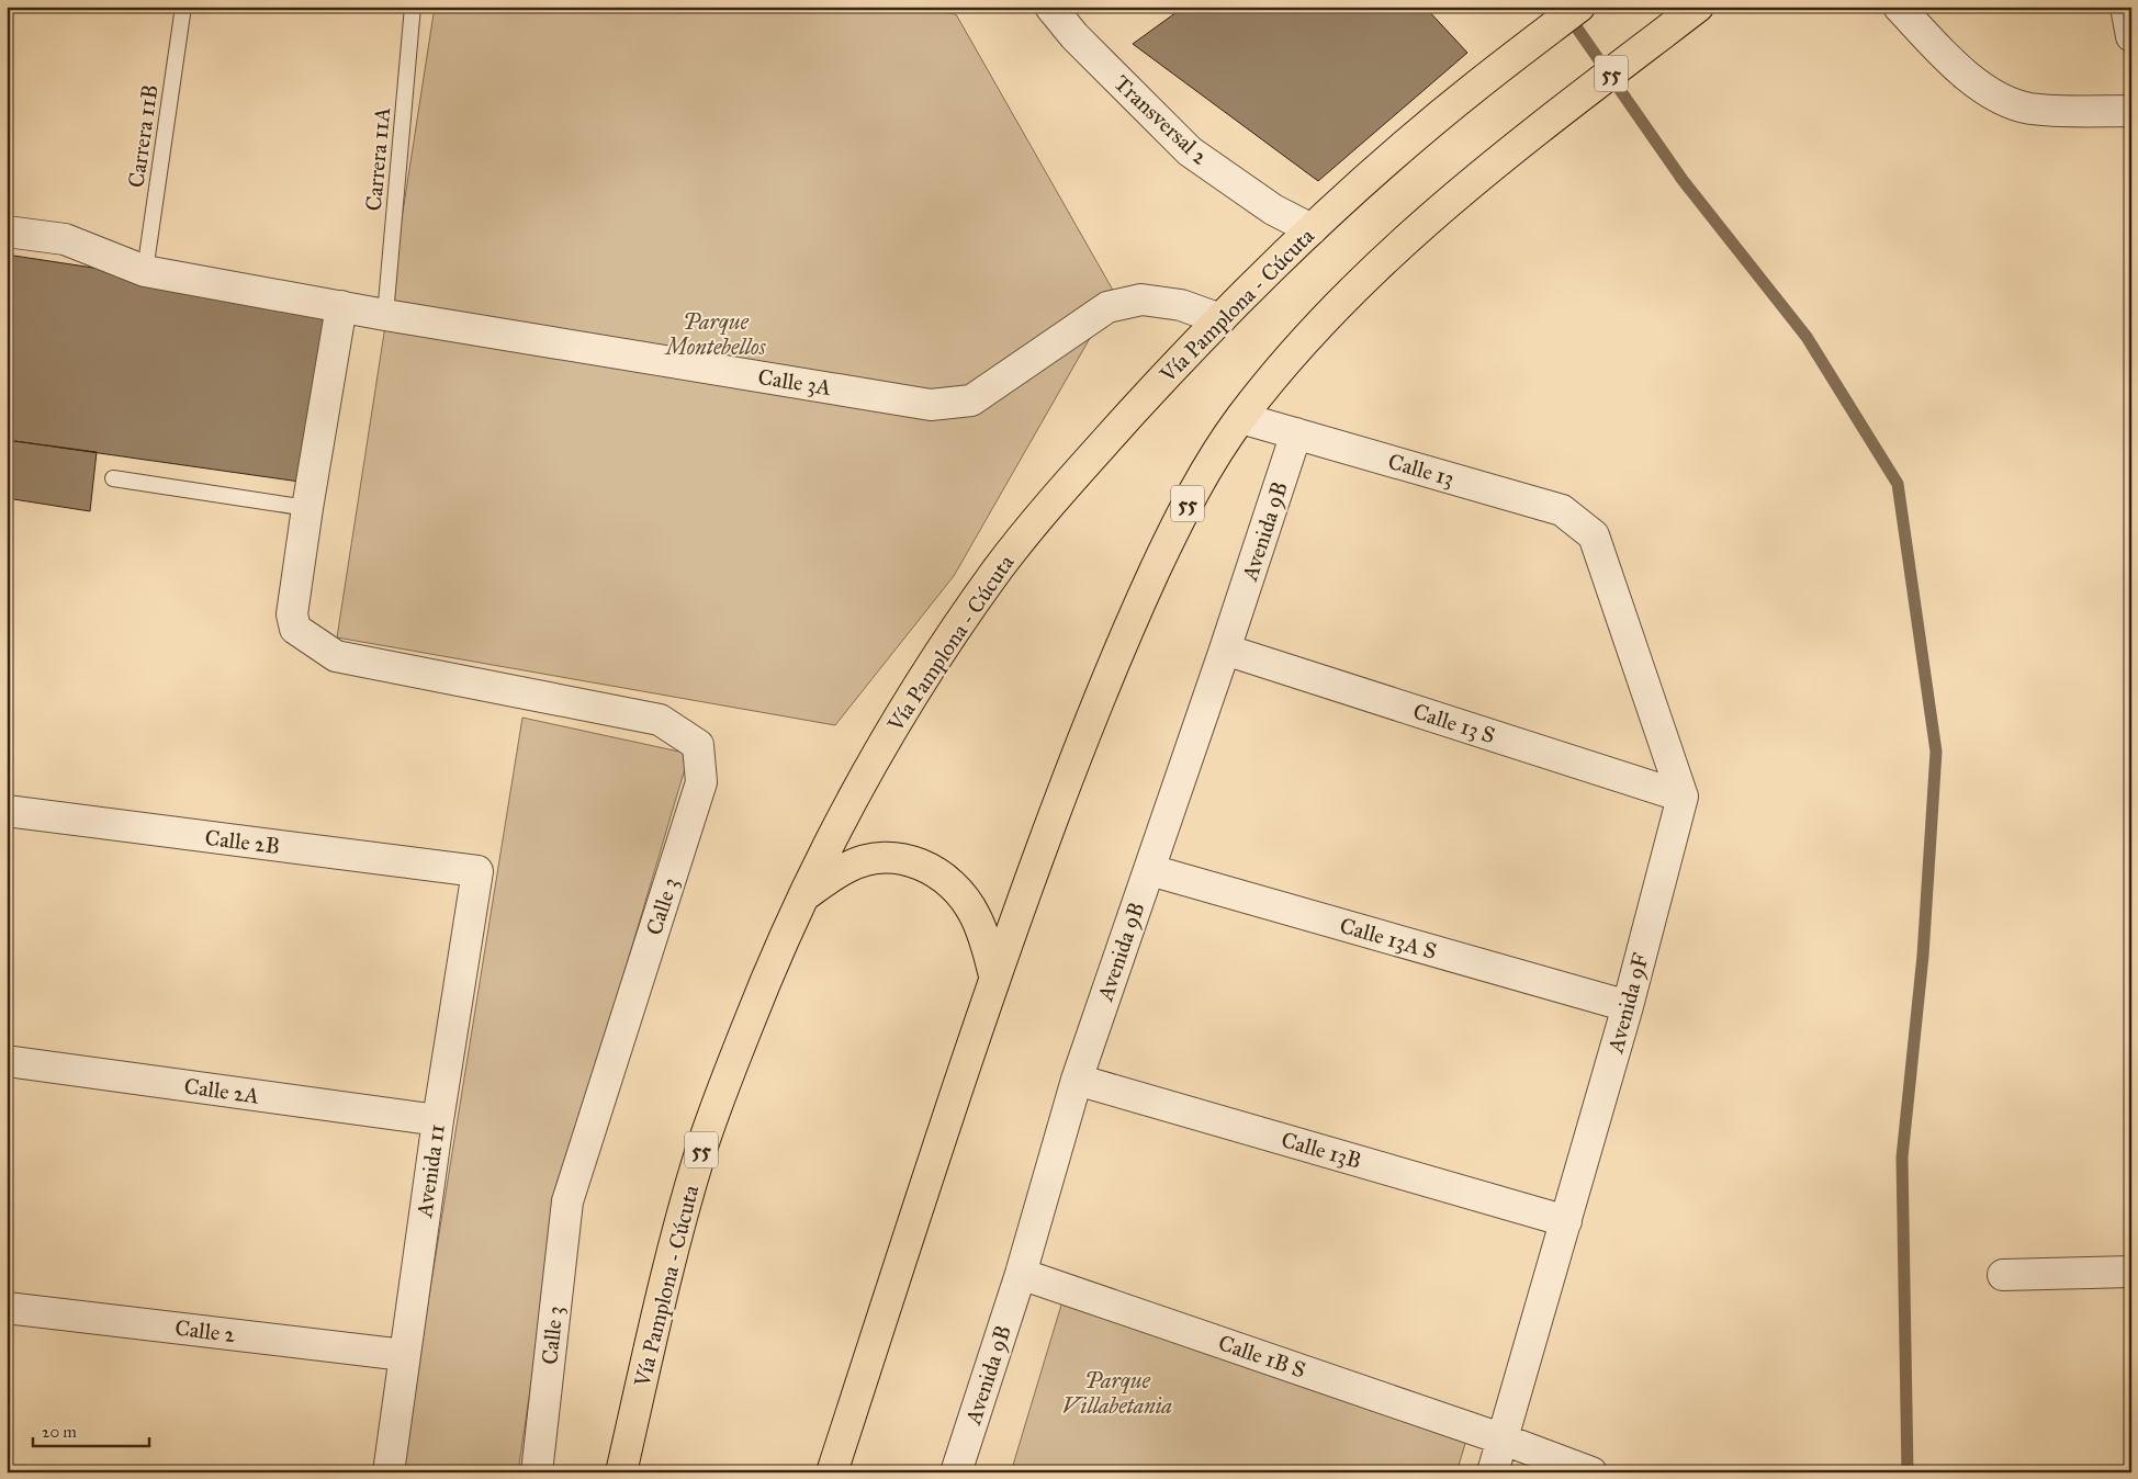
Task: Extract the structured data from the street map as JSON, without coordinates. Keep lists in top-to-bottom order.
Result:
{
  "streets": {
    "highway": ["55", "Vía Pamplona - Cúcuta"],
    "street": [
      "Transversal 2",
      "Calle 3A",
      "Calle 13",
      "Avenida 9B",
      "Calle 13 S",
      "Calle 2B",
      "Calle 3",
      "Calle 13A S",
      "Avenida 9F",
      "Calle 2A",
      "Calle 13B",
      "Avenida 11",
      "Calle 2",
      "Calle 1B S"
    ],
    "lane": ["Carrera 11B", "Carrera 11A"]
  },
  "crossings": [
    ["55", "Calle 13"],
    ["Transversal 2", "Vía Pamplona - Cúcuta"],
    ["Carrera 11B", "Calle 3A"],
    ["Carrera 11A", "Calle 3A"],
    ["Vía Pamplona - Cúcuta", "Calle 3A"],
    ["Calle 13", "Avenida 9B"],
    ["Calle 13", "Calle 13 S"],
    ["Calle 13", "Avenida 9F"],
    ["Avenida 9B", "Calle 13 S"],
    ["Avenida 9B", "Calle 13A S"],
    ["Avenida 9B", "Calle 13B"],
    ["Avenida 9B", "Calle 1B S"],
    ["Calle 13 S", "Avenida 9F"],
    ["Calle 2B", "Avenida 11"],
    ["Calle 13A S", "Avenida 9F"],
    ["Avenida 9F", "Calle 13B"],
    ["Avenida 9F", "Calle 1B S"],
    ["Calle 2A", "Avenida 11"],
    ["Avenida 11", "Calle 2"]
  ],
  "parks": ["Parque Montebellos", "Parque Villabetania"],
  "scale_bar": "20 m"
}
